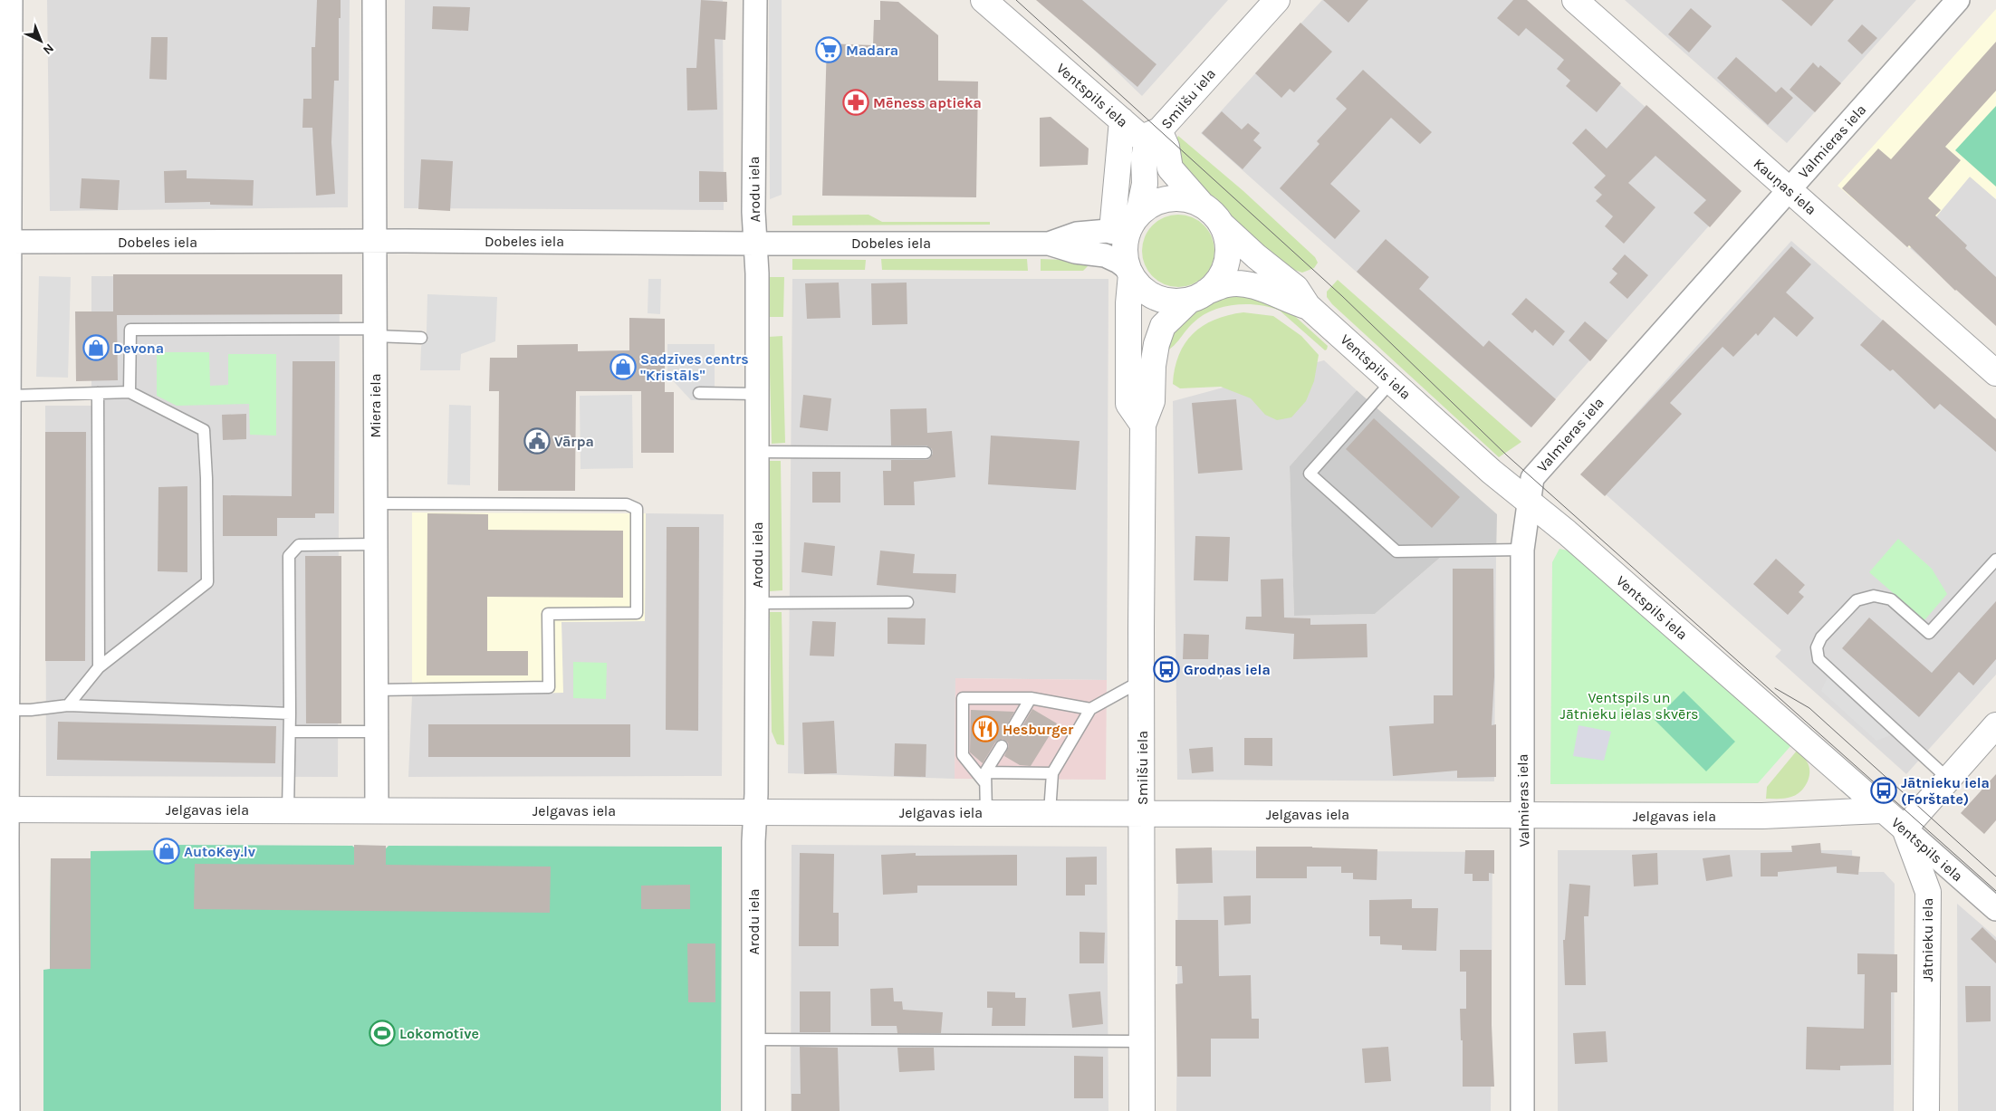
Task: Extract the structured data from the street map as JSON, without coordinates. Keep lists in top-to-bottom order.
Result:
{
  "streets": {
    "street": [
      "Ventspils iela",
      "Smilšu iela",
      "Valmieras iela",
      "Kauņas iela",
      "Arodu iela",
      "Dobeles iela",
      "Miera iela",
      "Jelgavas iela",
      "Jātnieku iela"
    ]
  },
  "crossings": [
    ["Ventspils iela", "Smilšu iela"],
    ["Ventspils iela", "Valmieras iela"],
    ["Ventspils iela", "Jelgavas iela"],
    ["Ventspils iela", "Jātnieku iela"],
    ["Smilšu iela", "Jelgavas iela"],
    ["Valmieras iela", "Kauņas iela"],
    ["Valmieras iela", "Jelgavas iela"],
    ["Arodu iela", "Dobeles iela"],
    ["Arodu iela", "Jelgavas iela"],
    ["Dobeles iela", "Miera iela"],
    ["Miera iela", "Jelgavas iela"]
  ],
  "parks": ["Ventspils un Jātnieku ielas skvērs"],
  "places": {
    "supermarket": ["Madara"],
    "pharmacy": ["Mēness aptieka"],
    "shop": ["Devona", "Sadzīves centrs \"Kristāls\"", "AutoKey.lv"],
    "public building": ["Vārpa"],
    "bus stop": ["Grodņas iela", "Jātnieku iela (Forštate)"],
    "restaurant": ["Hesburger"],
    "sports": ["Lokomotīve"]
  },
  "north": "bottom right"
}
